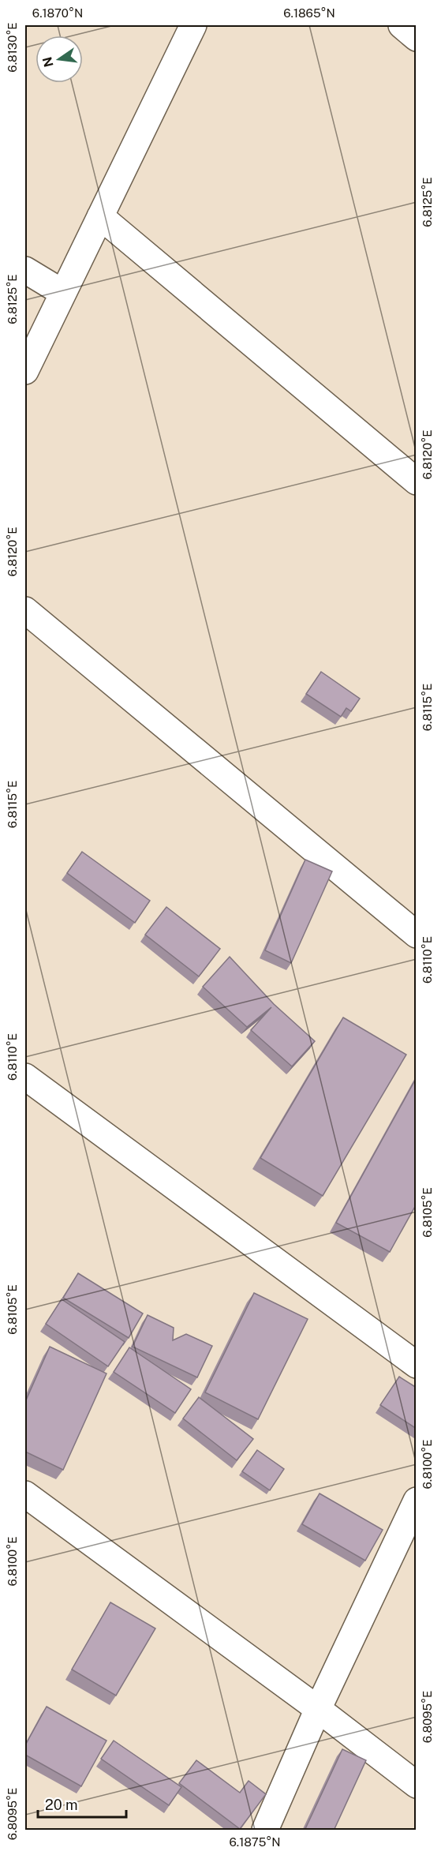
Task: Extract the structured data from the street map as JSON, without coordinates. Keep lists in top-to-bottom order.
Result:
{
  "scale_bar": "20 m",
  "north": "left",
  "coordinates": [
    "6.1870°N",
    "6.1865°N",
    "6.8130°E",
    "6.8125°E",
    "6.8120°E",
    "6.8115°E",
    "6.8110°E",
    "6.8105°E",
    "6.8100°E",
    "6.8095°E",
    "6.1875°N"
  ]
}
